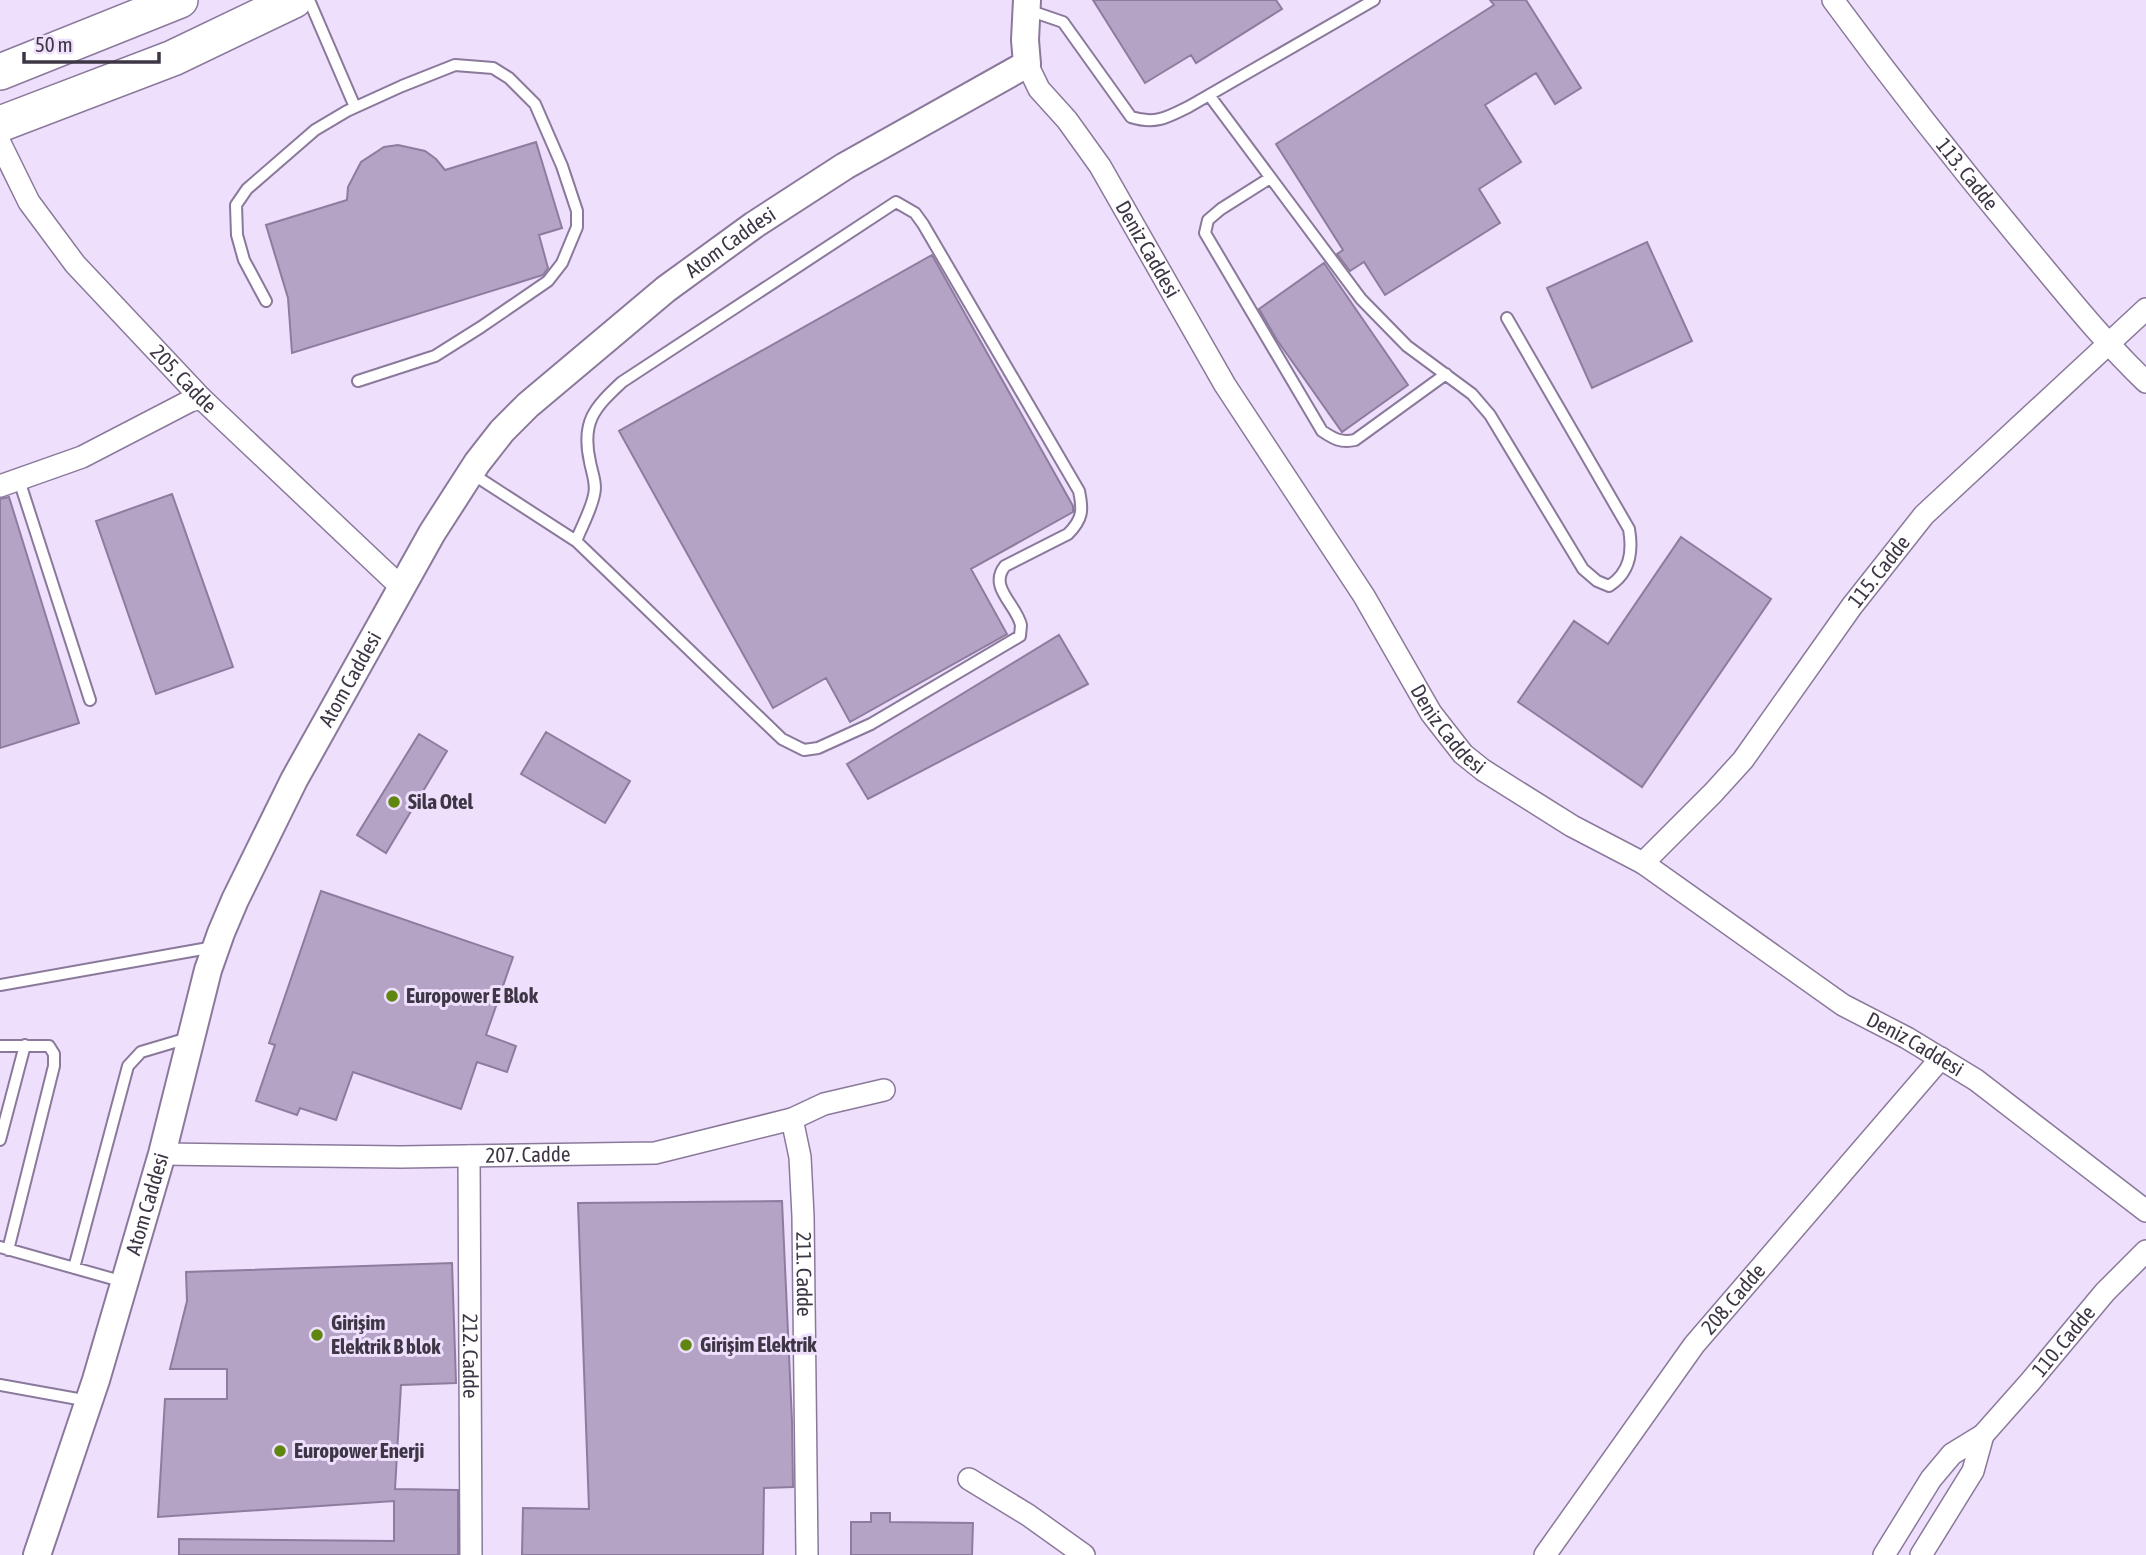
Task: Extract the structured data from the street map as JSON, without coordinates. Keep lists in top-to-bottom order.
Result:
{
  "streets": {
    "street": [
      "113. Cadde",
      "Atom Caddesi",
      "Deniz Caddesi",
      "205. Cadde",
      "115. Cadde",
      "207. Cadde",
      "211. Cadde",
      "208. Cadde",
      "110. Cadde",
      "212. Cadde"
    ]
  },
  "crossings": [
    ["113. Cadde", "115. Cadde"],
    ["Atom Caddesi", "Deniz Caddesi"],
    ["Atom Caddesi", "205. Cadde"],
    ["Atom Caddesi", "207. Cadde"],
    ["Deniz Caddesi", "115. Cadde"],
    ["Deniz Caddesi", "208. Cadde"],
    ["207. Cadde", "211. Cadde"],
    ["207. Cadde", "212. Cadde"]
  ],
  "places": [
    "Sila Otel",
    "Europower E Blok",
    "Girişim Elektrik B blok",
    "Girişim Elektrik",
    "Europower Enerji"
  ],
  "scale_bar": "50 m"
}
